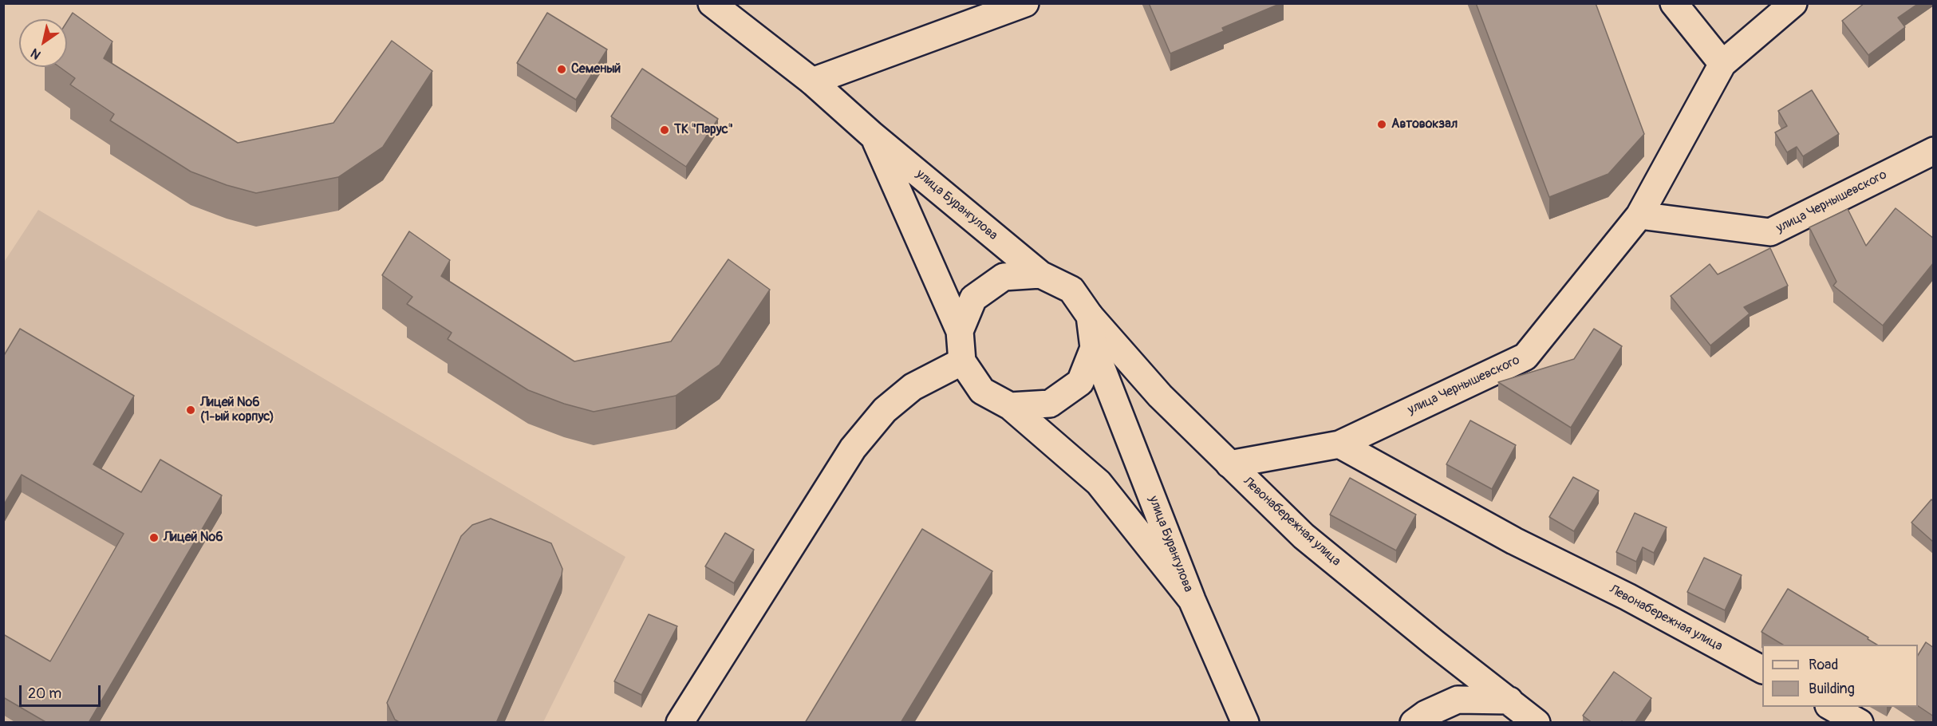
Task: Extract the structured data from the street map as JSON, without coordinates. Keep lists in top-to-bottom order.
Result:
{
  "streets": {
    "street": ["улица Чернышевского", "улица Бурангулова", "Левонабережная улица"]
  },
  "crossings": [
    ["улица Чернышевского", "Левонабережная улица"],
    ["улица Бурангулова", "Левонабережная улица"]
  ],
  "places": [
    "Семеный",
    "Автовокзал",
    "ТК \"Парус\"",
    "Лицей №6 (1-ый корпус)",
    "Лицей №6"
  ],
  "legend": ["Road", "Building"],
  "scale_bar": "20 m",
  "north": "bottom left"
}
